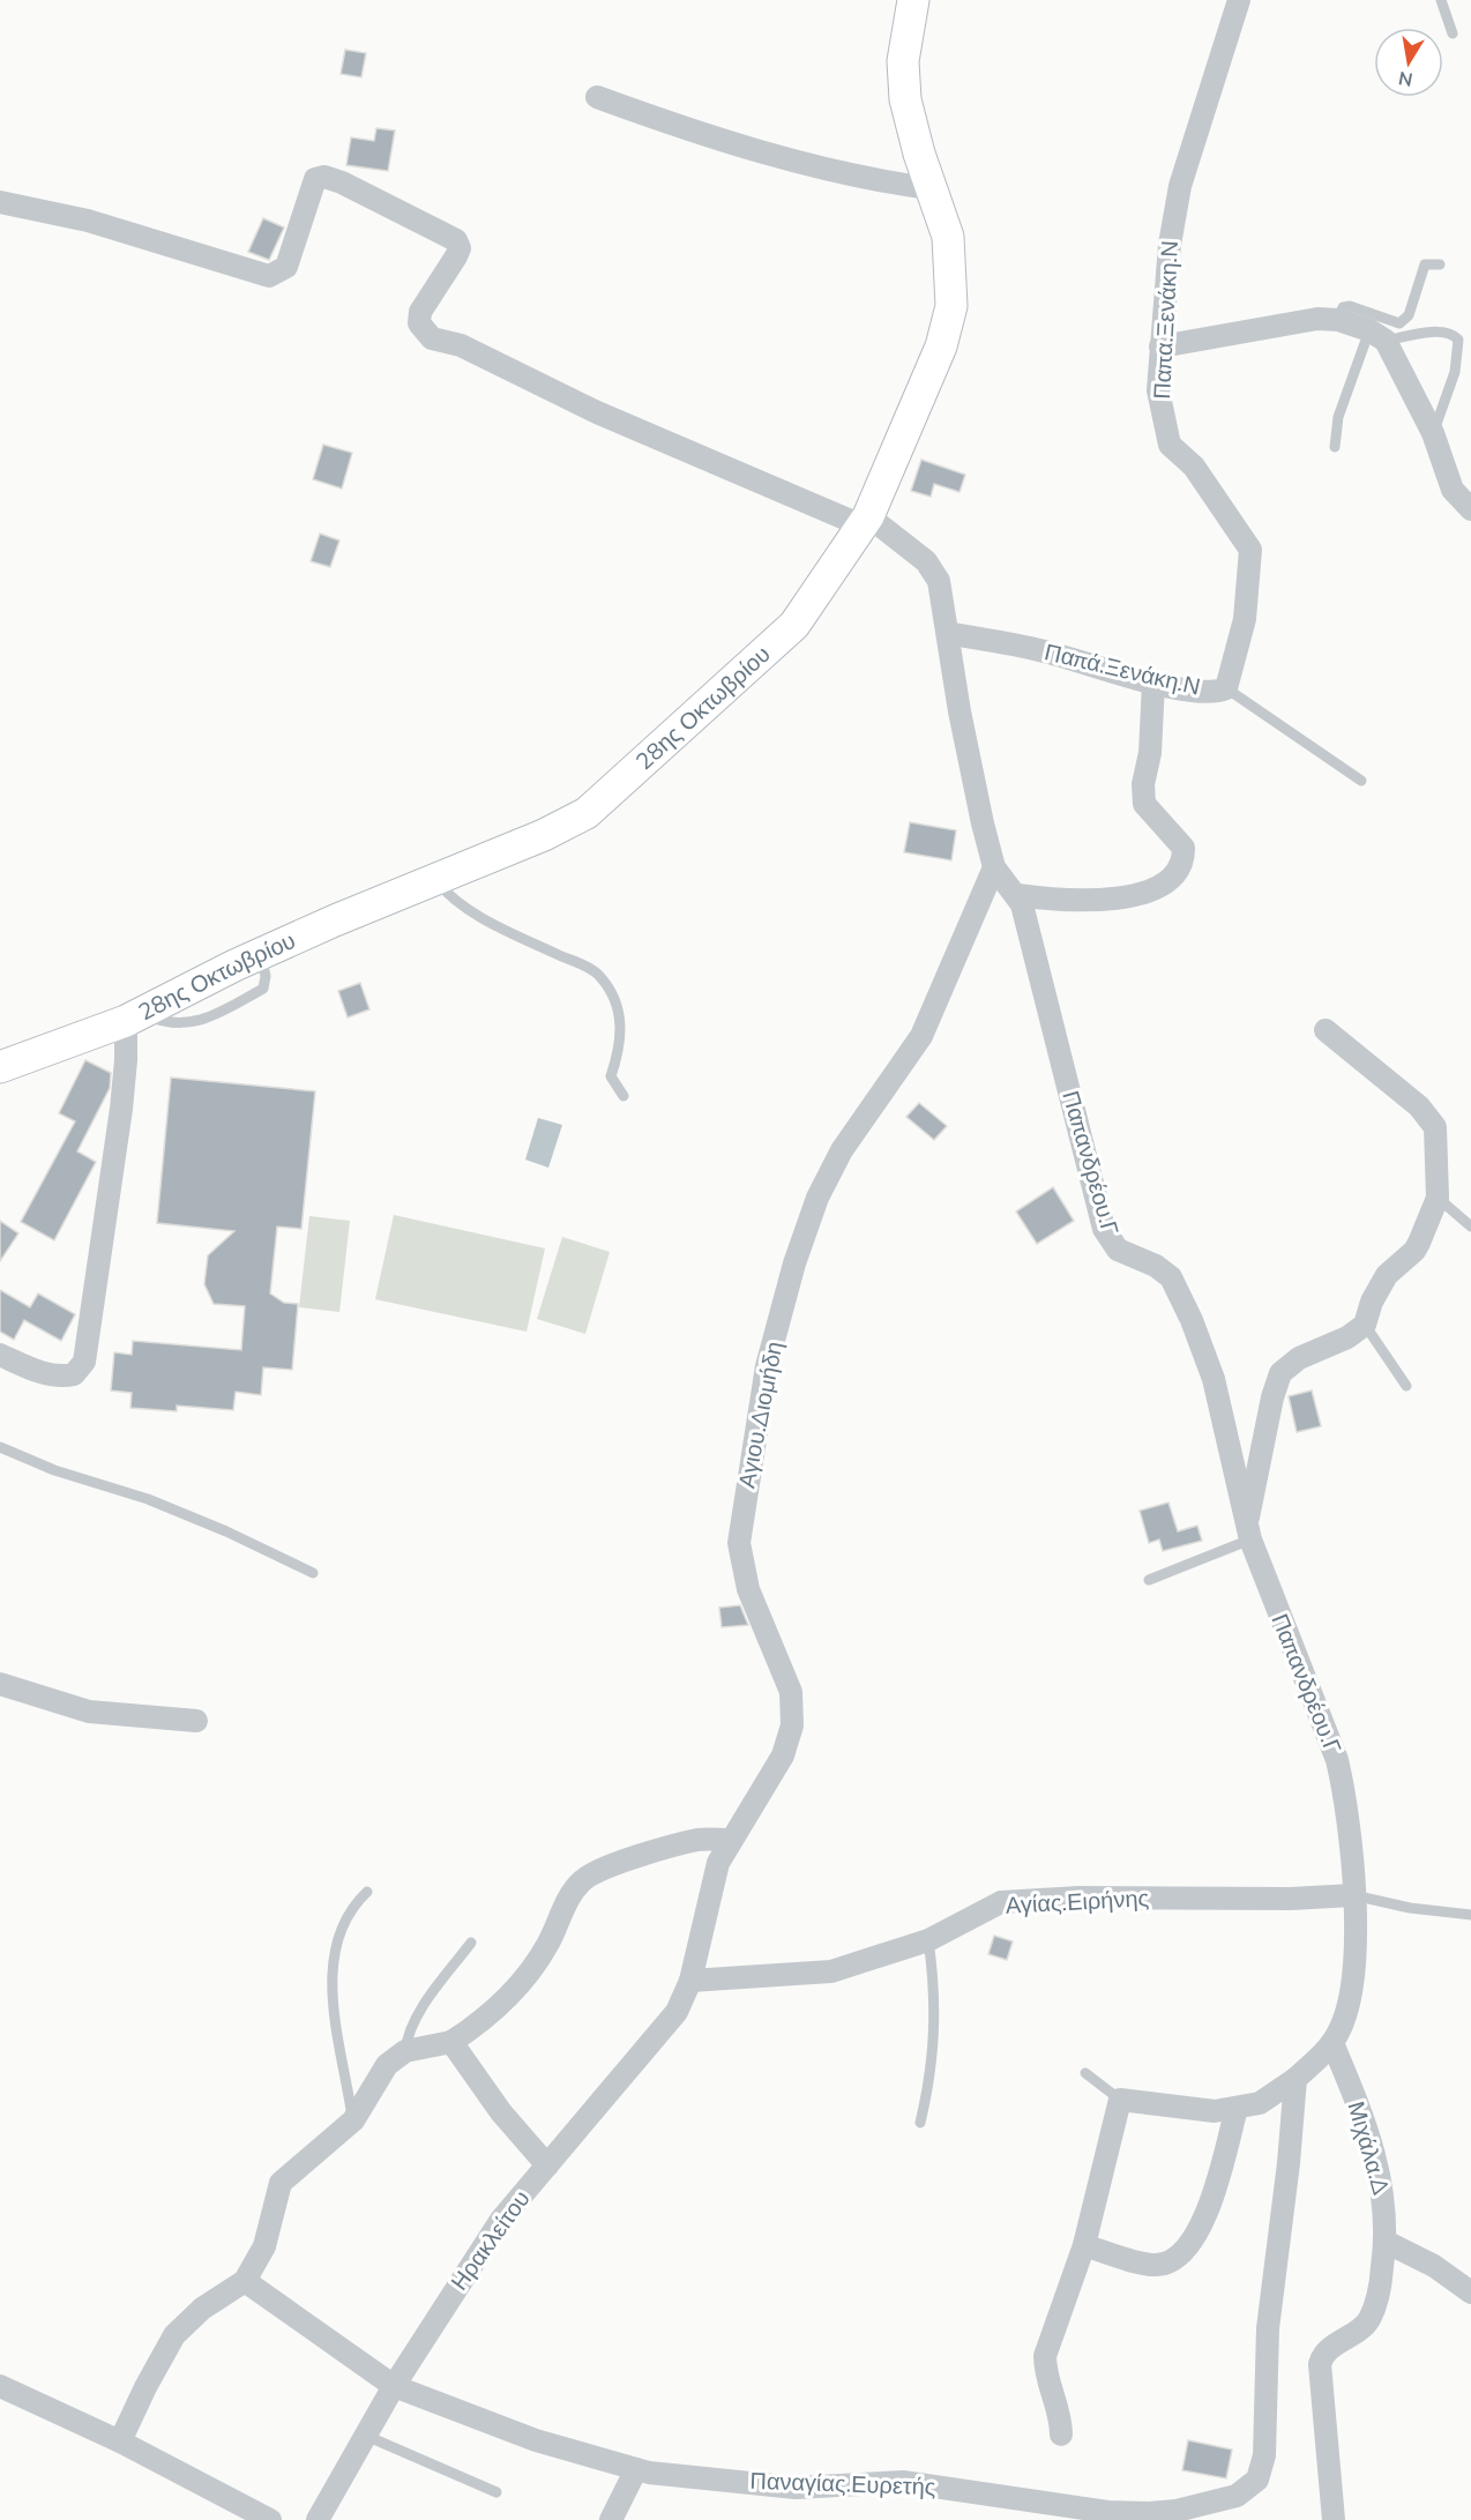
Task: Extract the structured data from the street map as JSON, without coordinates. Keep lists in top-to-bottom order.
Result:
{
  "streets": {
    "main road": ["28ης Οκτωβρίου"],
    "street": [
      "Παπα.Ξενάκη.Ν",
      "Παπά.Ξενάκη.Ν",
      "Παπανδρέου.Γ",
      "Αγιου.Διομήδη",
      "Αγίας.Ειρήνης",
      "Μιχάλα.Δ",
      "Ηρακλείτου",
      "Παναγίας.Ευρετής"
    ]
  },
  "crossings": [
    ["Παπα.Ξενάκη.Ν", "Παπά.Ξενάκη.Ν"],
    ["Παπά.Ξενάκη.Ν", "Παπανδρέου.Γ"],
    ["28ης Οκτωβρίου", "Παπανδρέου.Γ"],
    ["Παπανδρέου.Γ", "Αγιου.Διομήδη"],
    ["Παπανδρέου.Γ", "Αγίας.Ειρήνης"],
    ["Παπανδρέου.Γ", "Μιχάλα.Δ"],
    ["Αγιου.Διομήδη", "Αγίας.Ειρήνης"],
    ["Αγιου.Διομήδη", "Ηρακλείτου"],
    ["Αγίας.Ειρήνης", "Ηρακλείτου"],
    ["Ηρακλείτου", "Παναγίας.Ευρετής"]
  ],
  "north": "bottom"
}
